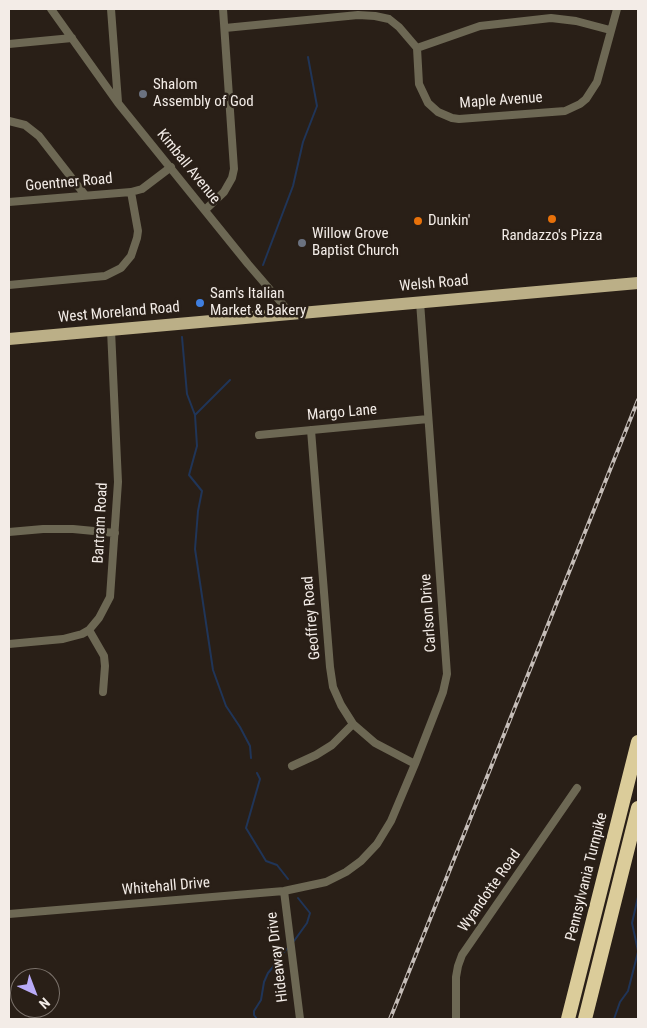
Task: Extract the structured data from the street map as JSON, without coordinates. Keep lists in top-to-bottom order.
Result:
{
  "streets": {
    "highway": ["Pennsylvania Turnpike"],
    "main road": ["Welsh Road", "West Moreland Road"],
    "street": [
      "Maple Avenue",
      "Kimball Avenue",
      "Goentner Road",
      "Margo Lane",
      "Bartram Road",
      "Carlson Drive",
      "Geoffrey Road",
      "Whitehall Drive",
      "Wyandotte Road",
      "Hideaway Drive"
    ]
  },
  "crossings": [
    ["Kimball Avenue", "Welsh Road"],
    ["Welsh Road", "West Moreland Road"],
    ["Welsh Road", "Carlson Drive"],
    ["West Moreland Road", "Bartram Road"],
    ["Margo Lane", "Carlson Drive"],
    ["Margo Lane", "Geoffrey Road"],
    ["Carlson Drive", "Geoffrey Road"],
    ["Carlson Drive", "Whitehall Drive"],
    ["Whitehall Drive", "Hideaway Drive"]
  ],
  "places": [
    "Shalom Assembly of God",
    "Randazzo's Pizza",
    "Dunkin'",
    "Willow Grove Baptist Church",
    "Sam's Italian Market & Bakery"
  ],
  "north": "bottom right"
}
